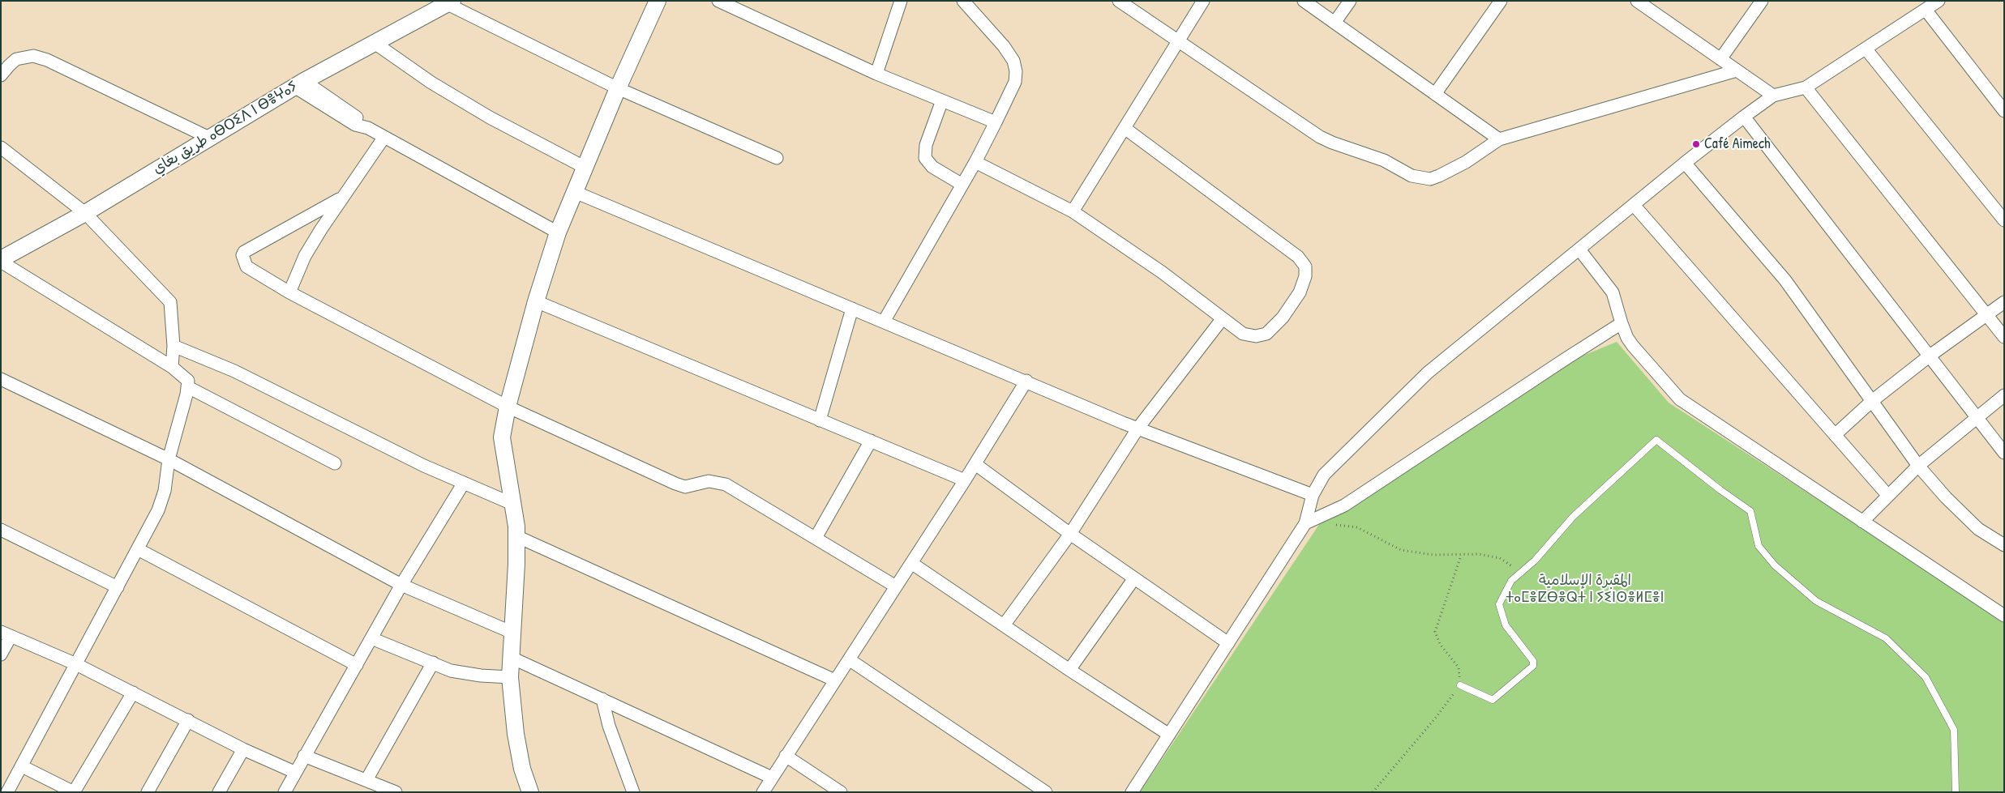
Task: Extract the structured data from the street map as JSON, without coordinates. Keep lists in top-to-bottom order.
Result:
{
  "streets": {
    "street": ["طريق بغاي ⴰⴱⵔⵉⴷ ⵏ ⴱⴻⵖⴰⵢ"]
  },
  "parks": ["المقبرة الإسلامية ⵜⴰⵎⴻⵇⴱⴻⵕⵜ ⵏ ⵢⵉⵏⵙⴻⵍⵎⴻⵏ"],
  "places": ["Café Aimech"]
}
